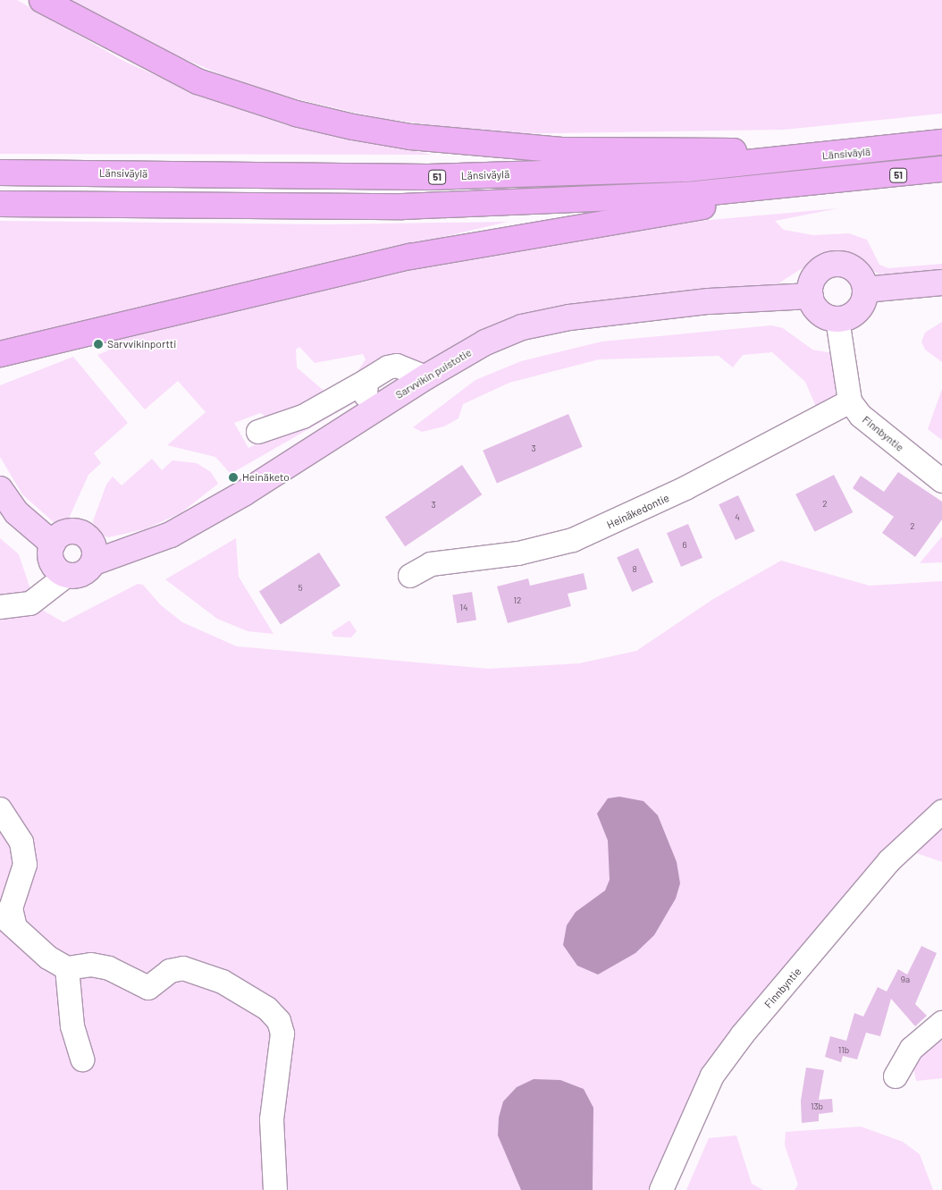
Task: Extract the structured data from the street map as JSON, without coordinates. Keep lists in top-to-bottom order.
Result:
{
  "streets": {
    "highway": ["Länsiväylä", "51"],
    "main road": ["Sarvvikin puistotie"],
    "street": ["Finnbyntie", "Heinäkedontie"]
  },
  "crossings": [
    ["Finnbyntie", "Heinäkedontie"]
  ],
  "places": ["Sarvvikinportti", "Heinäketo"],
  "house_numbers": [
    "3",
    "2",
    "3",
    "4",
    "2",
    "6",
    "8",
    "5",
    "12",
    "14",
    "9a",
    "11b",
    "13b"
  ]
}
